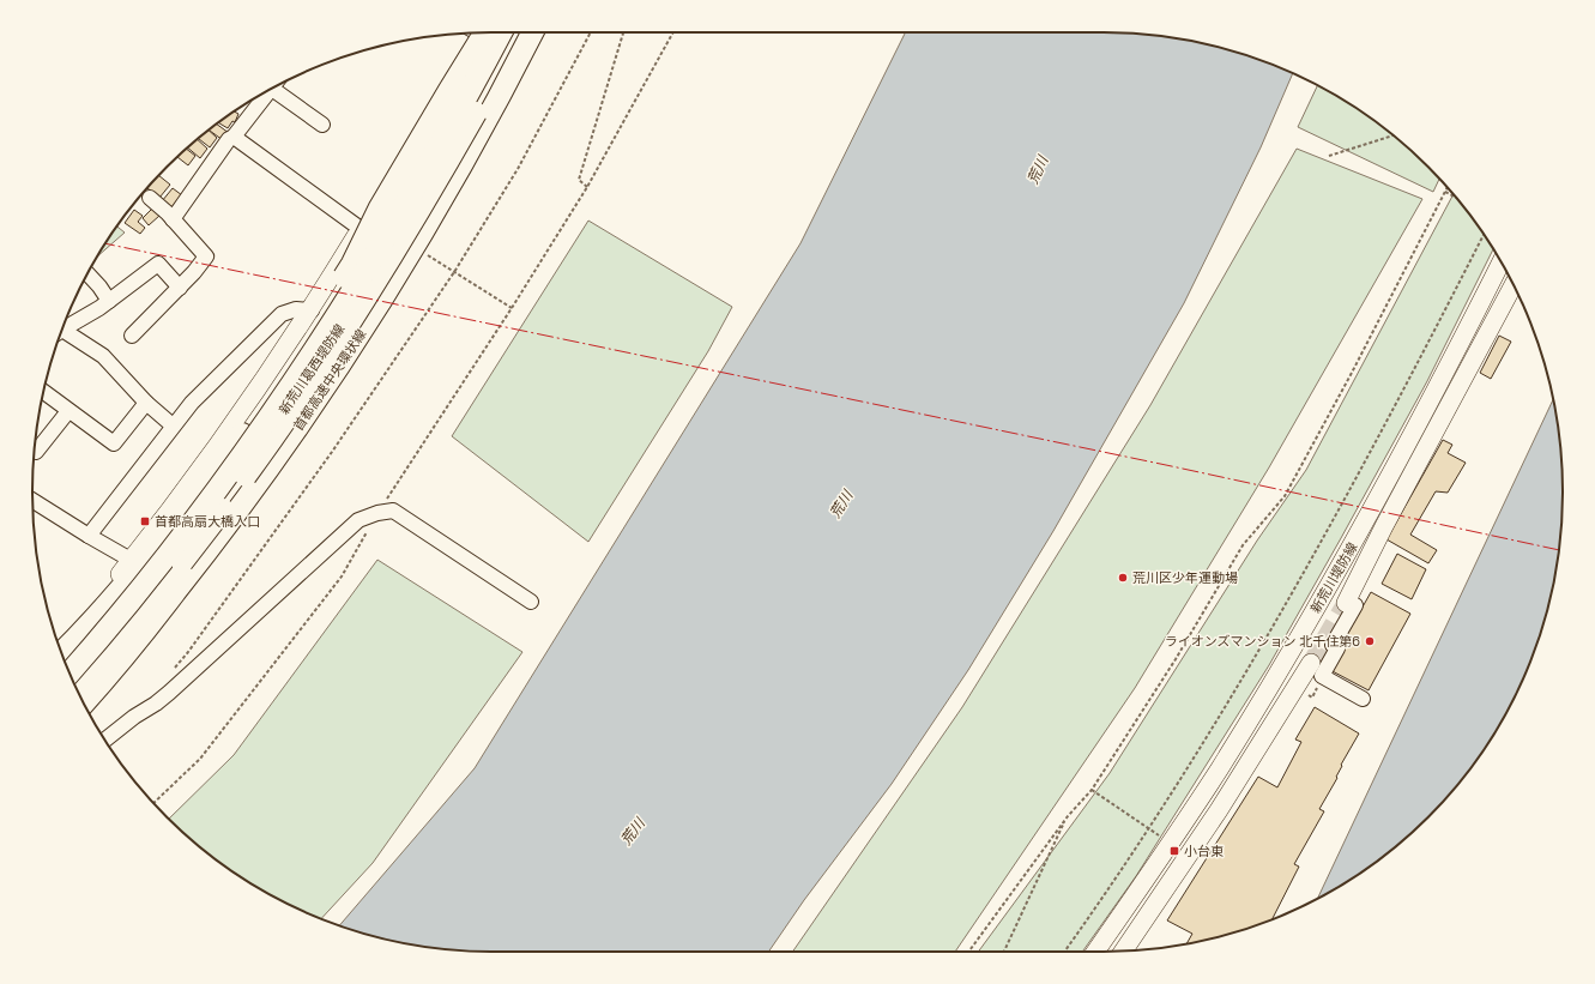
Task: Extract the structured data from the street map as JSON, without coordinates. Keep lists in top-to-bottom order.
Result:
{
  "streets": {
    "highway": ["首都高速中央環状線"],
    "main road": ["新荒川葛西堤防線", "新荒川堤防線"]
  },
  "water": ["荒川"],
  "places": {
    "transit": ["首都高扇大橋入口", "小台東"],
    "other": ["荒川区少年運動場", "ライオンズマンション 北千住第6"]
  }
}
